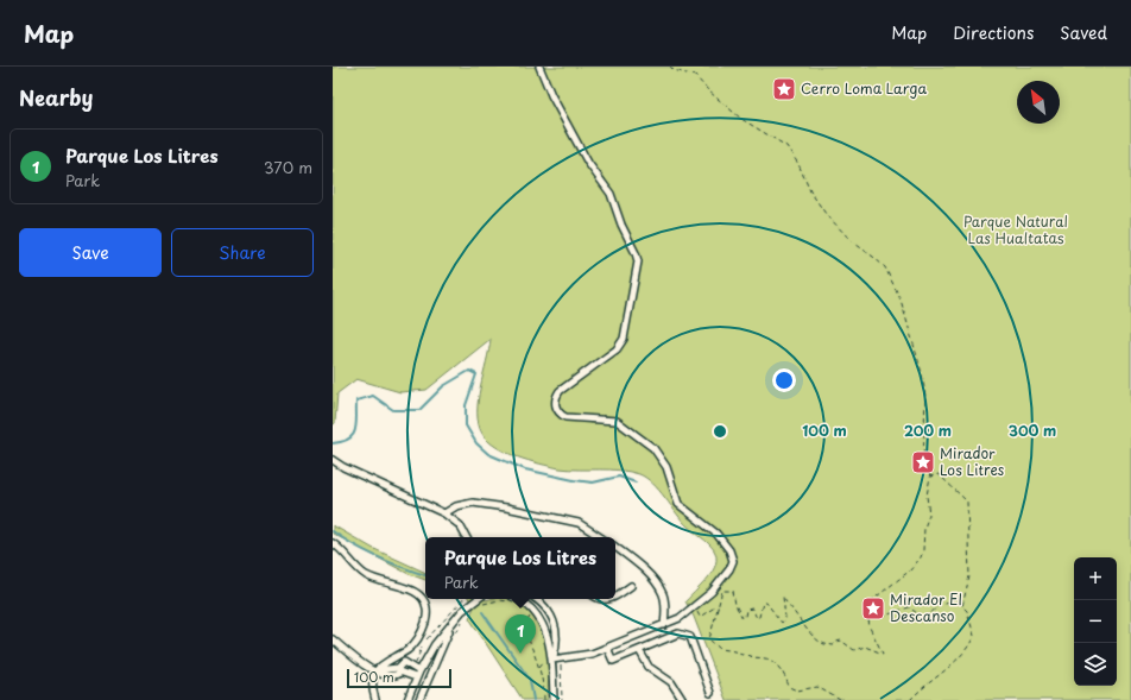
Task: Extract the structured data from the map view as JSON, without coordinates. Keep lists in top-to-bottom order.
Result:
{
  "parks": ["Parque Natural Las Hualtatas"],
  "places": {
    "place": ["Cerro Loma Larga", "Mirador Los Litres", "Mirador El Descanso"]
  },
  "scale_bar": "100 m",
  "north": "top left",
  "page": {
    "header": "Map",
    "nav": ["Map", "Directions", "Saved"],
    "heading": "Nearby",
    "list": [
      {
        "mark": "1",
        "name": "Parque Los Litres",
        "note": "Park",
        "value": "370 m"
      }
    ],
    "buttons": ["Save", "Share"],
    "popup": ["Parque Los Litres", "Park"],
    "map_buttons": ["+", "−"],
    "pins": "1",
    "scale": "100 m"
  },
  "rings": ["100 m", "200 m", "300 m"]
}
